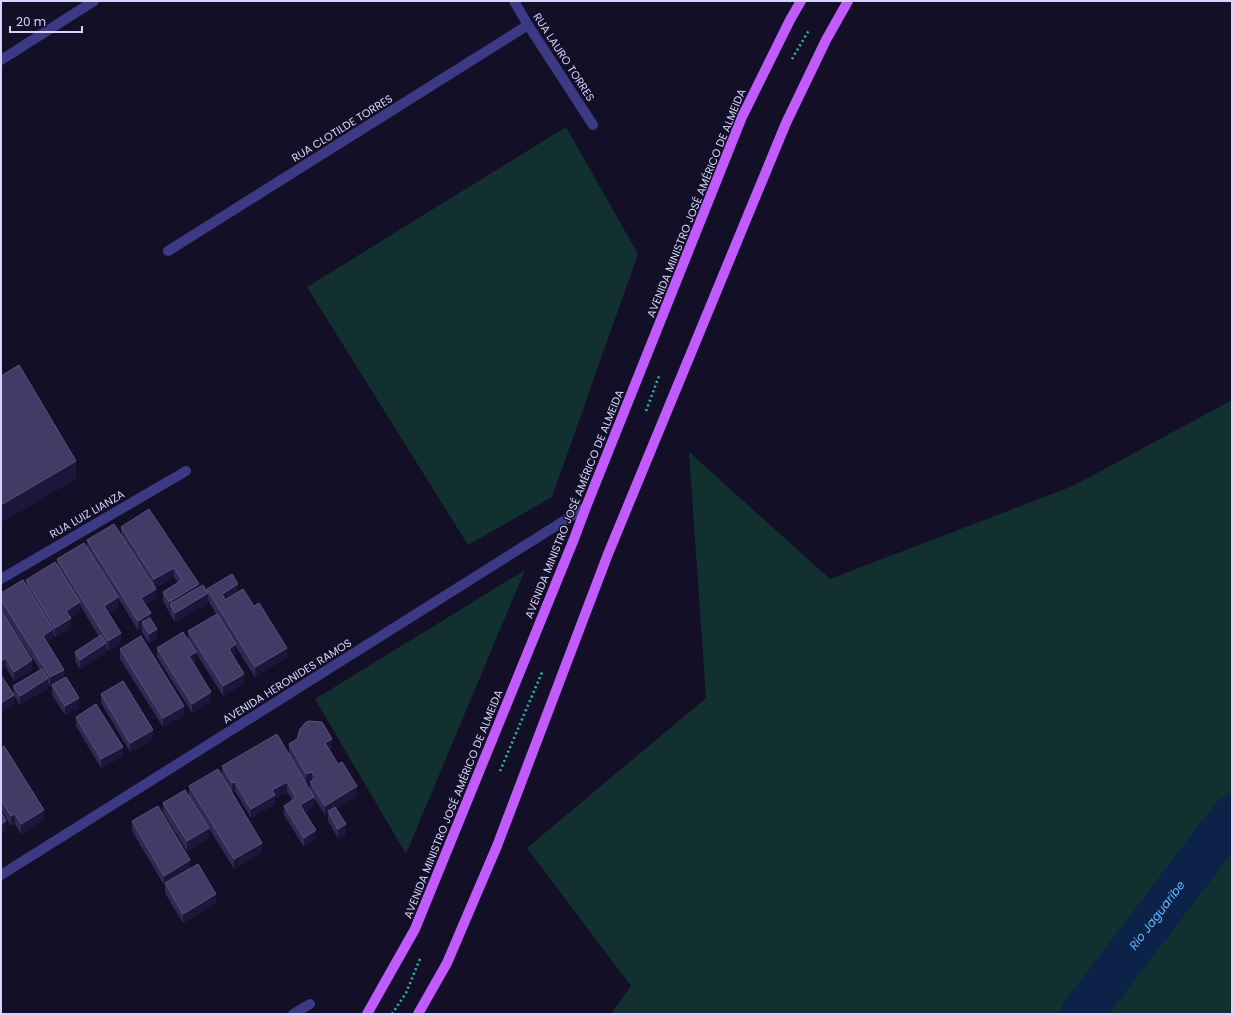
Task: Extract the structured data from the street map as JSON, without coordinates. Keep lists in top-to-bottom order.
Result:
{
  "streets": {
    "main road": ["AVENIDA MINISTRO JOSÉ AMÉRICO DE ALMEIDA"],
    "street": [
      "RUA LAURO TORRES",
      "RUA CLOTILDE TORRES",
      "RUA LUIZ LIANZA",
      "AVENIDA HERONIDES RAMOS"
    ]
  },
  "crossings": [
    ["RUA LAURO TORRES", "RUA CLOTILDE TORRES"],
    ["AVENIDA MINISTRO JOSÉ AMÉRICO DE ALMEIDA", "AVENIDA HERONIDES RAMOS"]
  ],
  "water": ["Rio Jaguaribe"],
  "scale_bar": "20 m"
}
